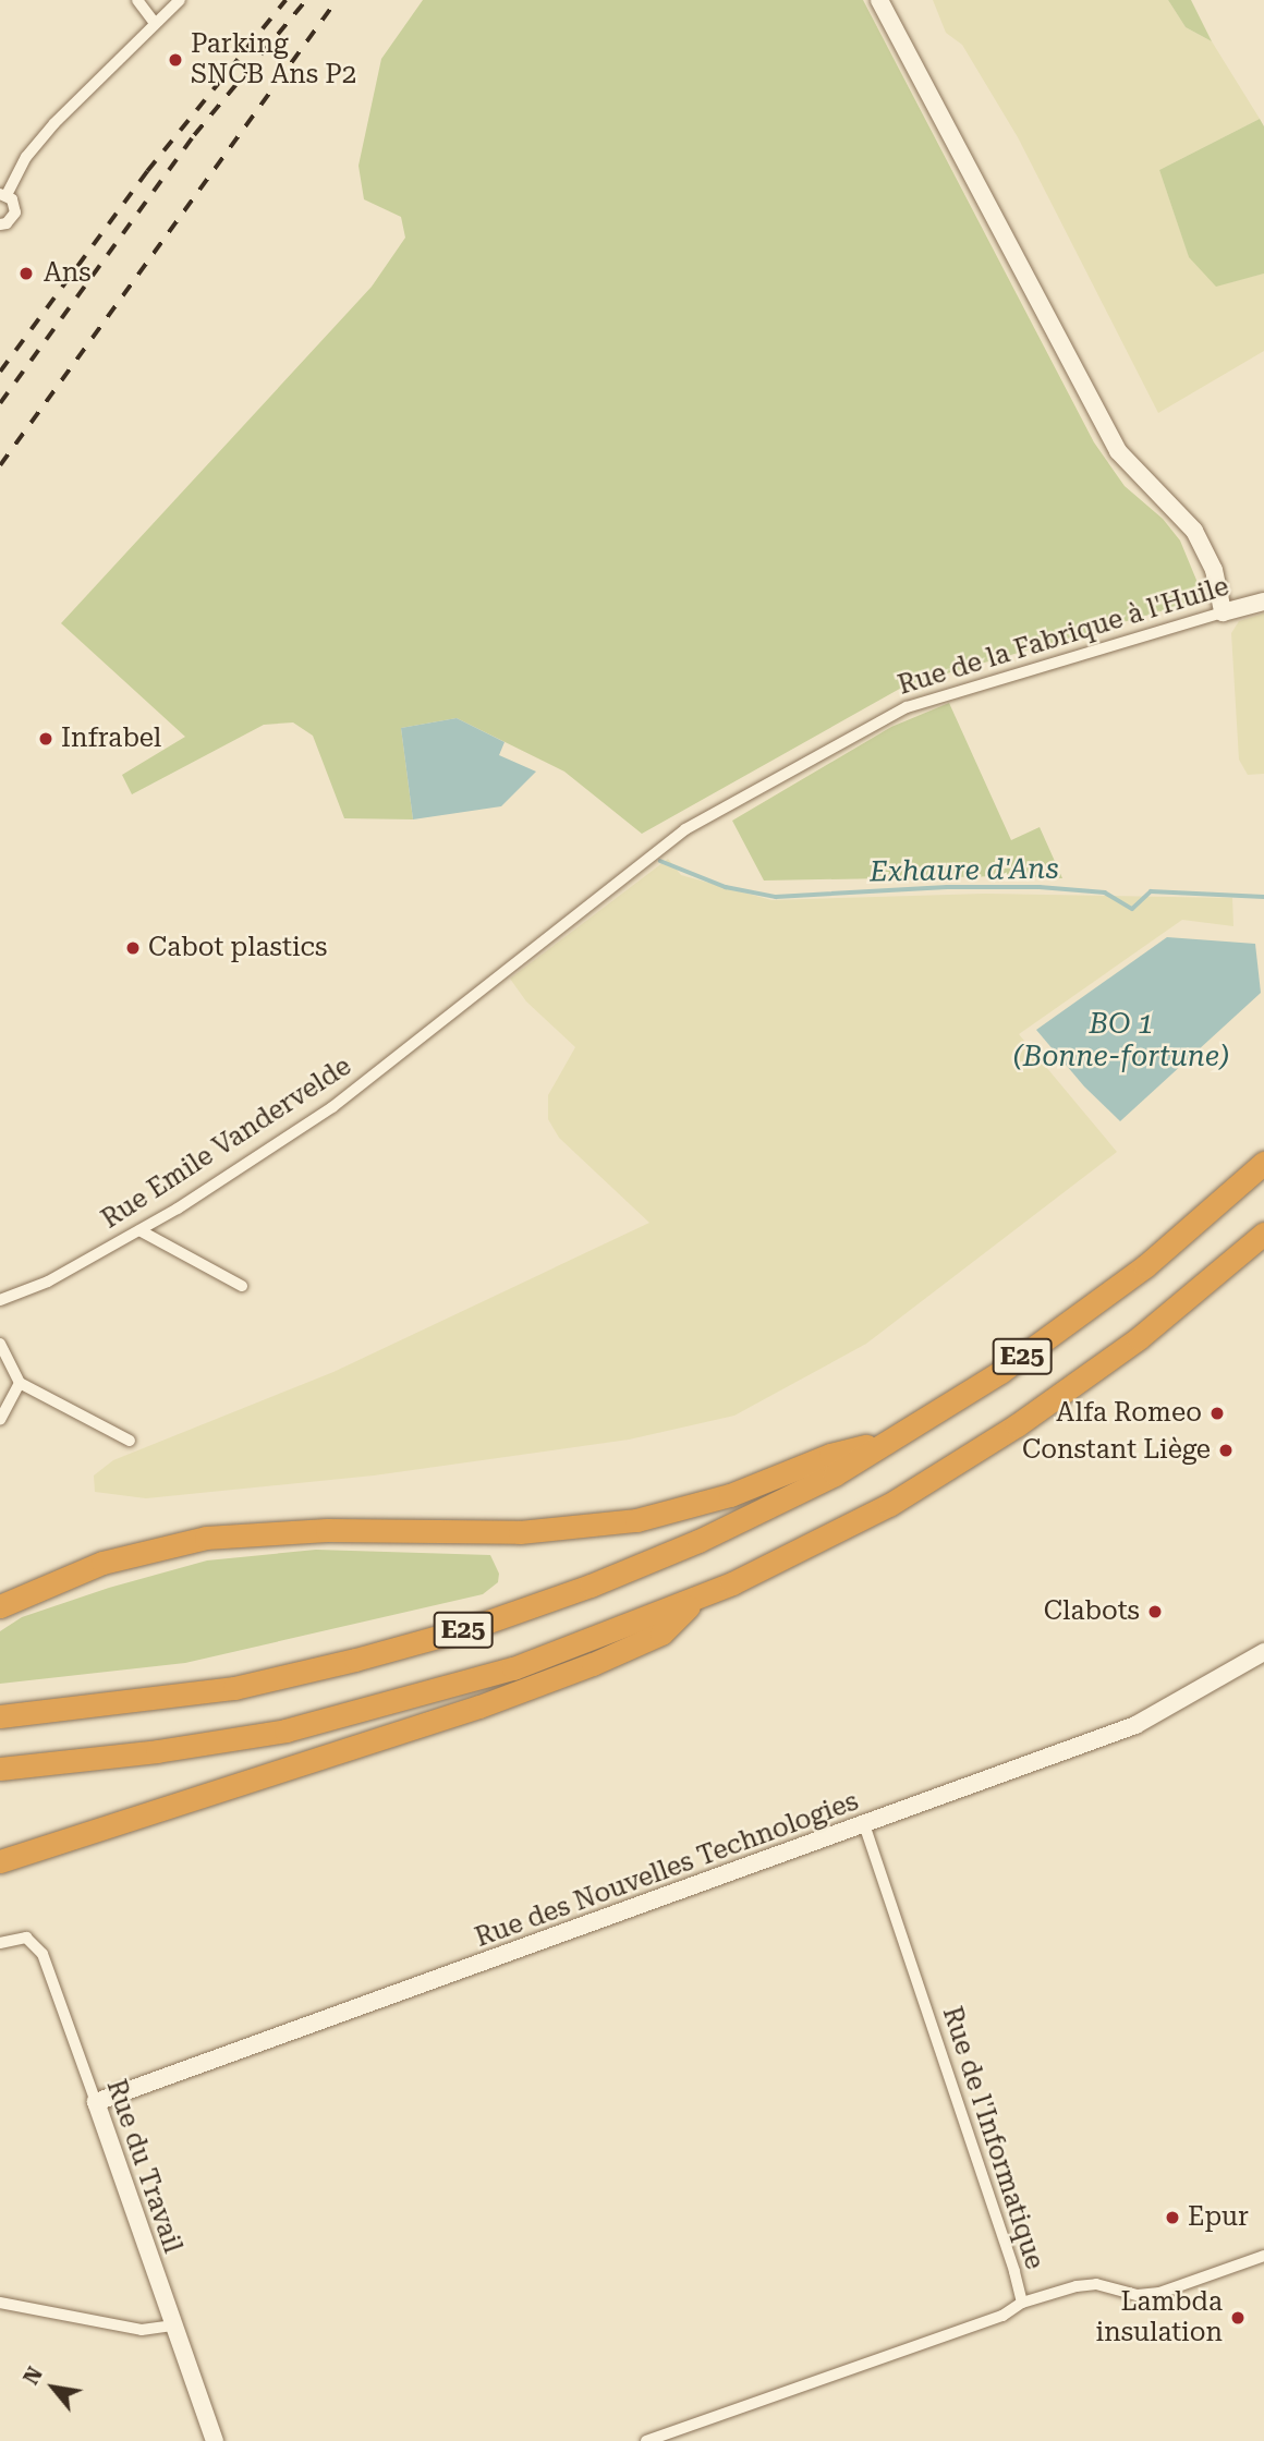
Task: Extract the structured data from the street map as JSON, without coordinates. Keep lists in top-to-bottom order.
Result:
{
  "streets": {
    "highway": ["E25"],
    "street": [
      "Rue de la Fabrique à l'Huile",
      "Rue Emile Vandervelde",
      "Rue des Nouvelles Technologies",
      "Rue de l'Informatique",
      "Rue du Travail"
    ]
  },
  "crossings": [
    ["Rue de la Fabrique à l'Huile", "Rue Emile Vandervelde"],
    ["Rue des Nouvelles Technologies", "Rue de l'Informatique"],
    ["Rue des Nouvelles Technologies", "Rue du Travail"]
  ],
  "water": ["Exhaure d'Ans", "BO 1 (Bonne-fortune)"],
  "places": [
    "Parking SNCB Ans P2",
    "Ans",
    "Infrabel",
    "Cabot plastics",
    "Alfa Romeo",
    "Constant Liège",
    "Clabots",
    "Epur",
    "Lambda insulation"
  ],
  "north": "top left"
}
